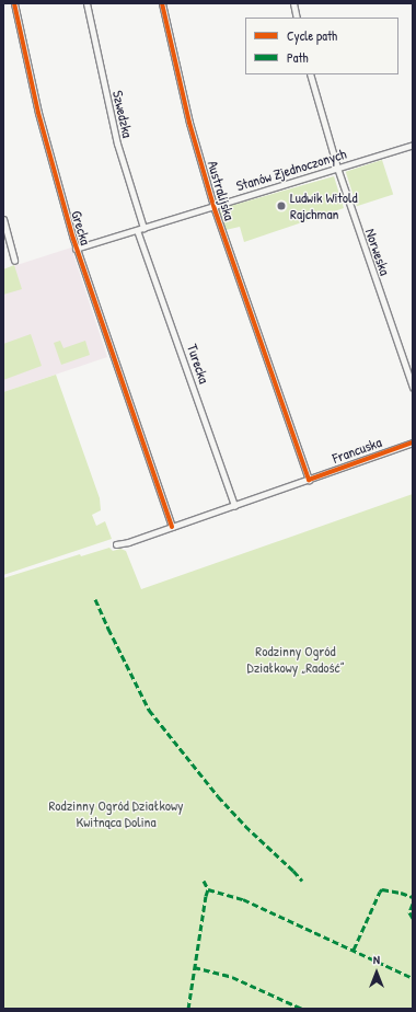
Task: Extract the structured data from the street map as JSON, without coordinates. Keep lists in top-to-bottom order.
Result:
{
  "streets": {
    "street": [
      "Szwedzka",
      "Stanów Zjednoczonych",
      "Australijska",
      "Grecka",
      "Norweska",
      "Turecka",
      "Francuska"
    ]
  },
  "crossings": [
    ["Szwedzka", "Stanów Zjednoczonych"],
    ["Szwedzka", "Turecka"],
    ["Stanów Zjednoczonych", "Australijska"],
    ["Stanów Zjednoczonych", "Grecka"],
    ["Stanów Zjednoczonych", "Norweska"],
    ["Stanów Zjednoczonych", "Turecka"],
    ["Australijska", "Francuska"],
    ["Grecka", "Francuska"],
    ["Turecka", "Francuska"]
  ],
  "parks": ["Rodzinny Ogród Działkowy „Radość”", "Rodzinny Ogród Działkowy Kwitnąca Dolina"],
  "places": ["Ludwik Witold Rajchman"],
  "legend": ["Cycle path", "Path"],
  "north": "top"
}
